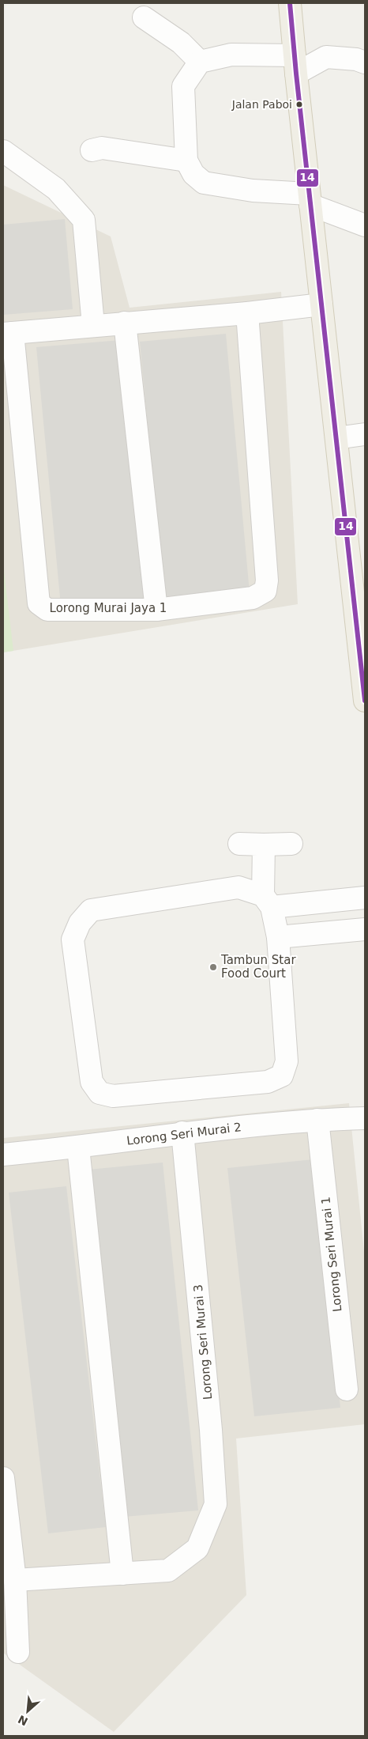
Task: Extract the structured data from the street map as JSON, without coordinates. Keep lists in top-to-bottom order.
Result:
{
  "streets": {
    "street": [
      "Lorong Murai Jaya 1",
      "Lorong Seri Murai 2",
      "Lorong Seri Murai 1",
      "Lorong Seri Murai 3"
    ]
  },
  "crossings": [
    ["Lorong Seri Murai 2", "Lorong Seri Murai 1"],
    ["Lorong Seri Murai 2", "Lorong Seri Murai 3"]
  ],
  "places": ["Jalan Paboi", "Tambun Star Food Court"],
  "lines": ["transit line 14"],
  "north": "bottom left"
}
